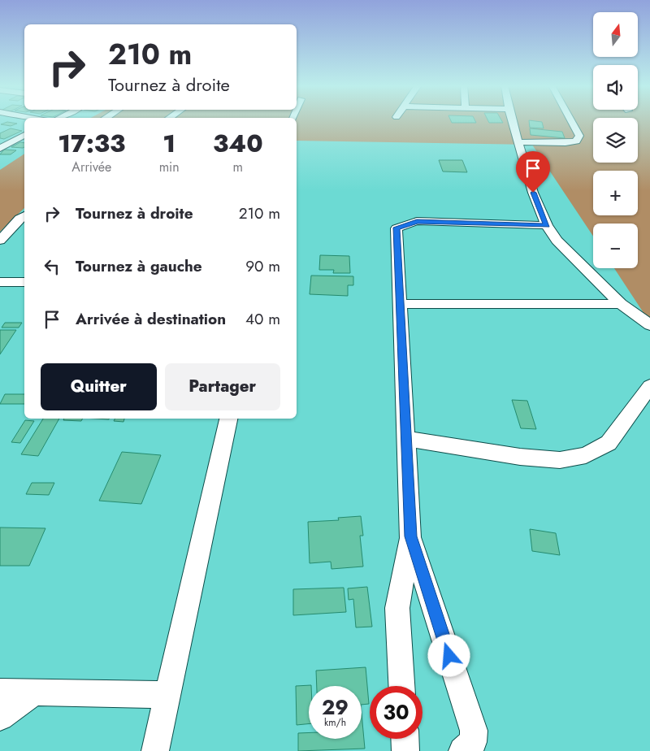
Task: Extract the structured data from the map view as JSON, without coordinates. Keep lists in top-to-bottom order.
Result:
{
  "north": "top",
  "page": {
    "map_buttons": ["+", "−"],
    "turn": ["210 m", "Tournez à droite"],
    "eta": [
      "17:33",
      "Arrivée",
      "1",
      "min",
      "340",
      "m"
    ],
    "list": [
      {
        "name": "Tournez à droite",
        "value": "210 m"
      },
      {
        "name": "Tournez à gauche",
        "value": "90 m"
      },
      {
        "name": "Arrivée à destination",
        "value": "40 m"
      }
    ],
    "buttons": ["Quitter", "Partager"],
    "speed": "29 km/h",
    "limit": "30"
  }
}
